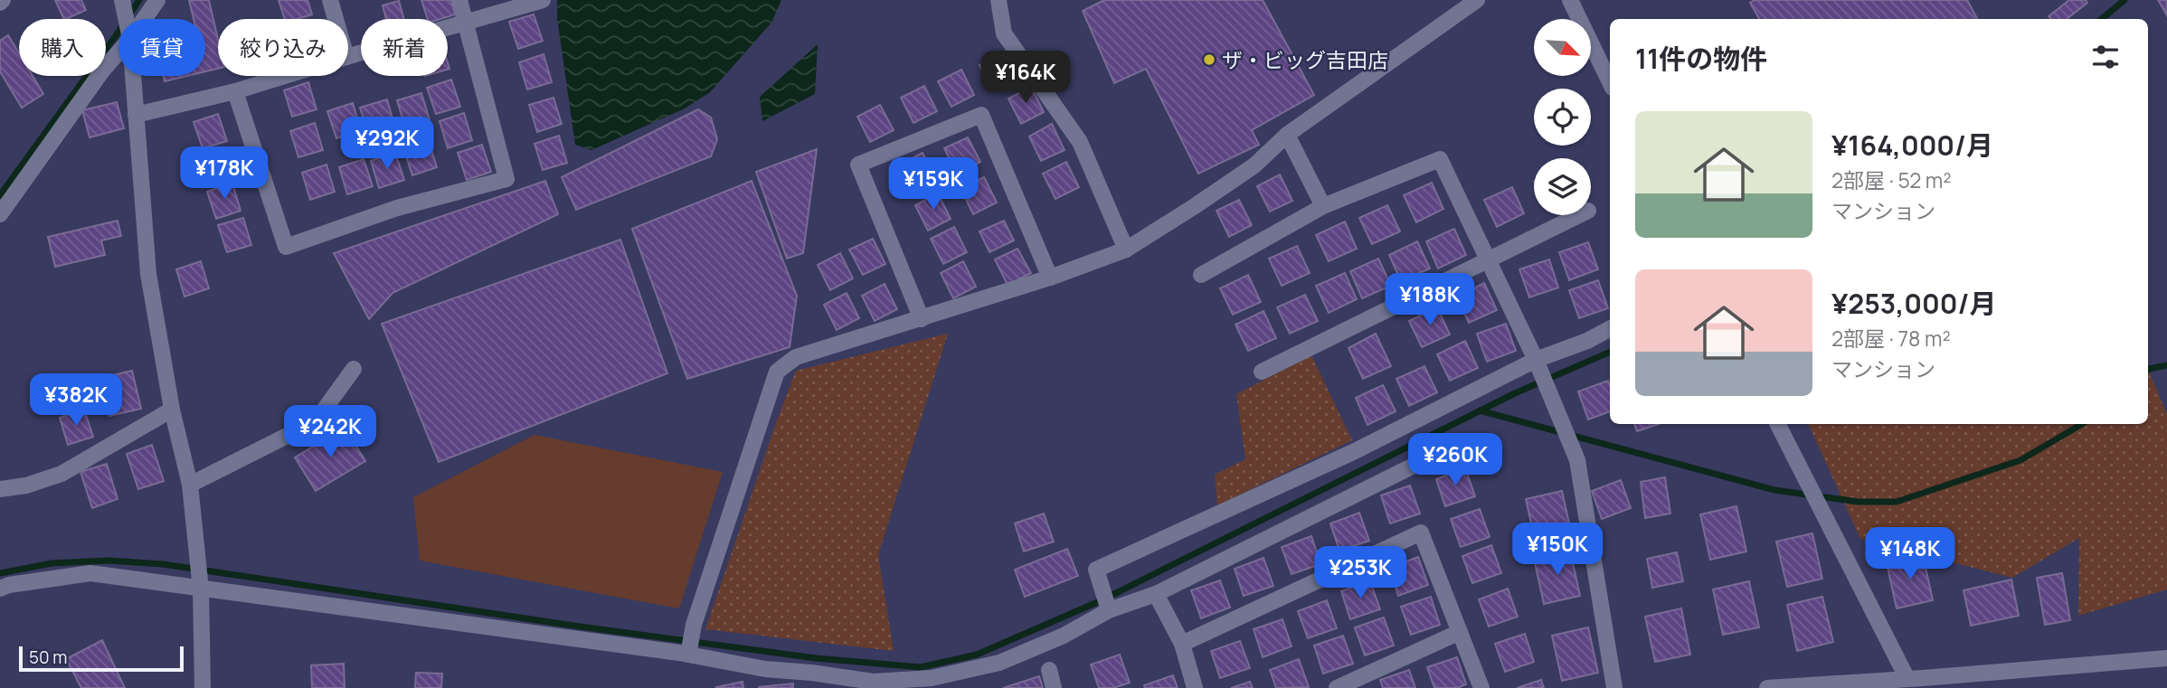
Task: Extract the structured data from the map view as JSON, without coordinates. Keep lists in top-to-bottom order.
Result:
{
  "places": ["ザ・ビッグ吉田店"],
  "scale_bar": "50 m",
  "north": "bottom right",
  "page": {
    "chip": [
      "購入",
      "賃貸",
      "絞り込み",
      "新着"
    ],
    "heading": "11件の物件",
    "price": [
      "¥164K",
      "¥292K",
      "¥178K",
      "¥159K",
      "¥188K",
      "¥382K",
      "¥242K",
      "¥260K",
      "¥150K",
      "¥148K",
      "¥253K"
    ],
    "list": [
      {
        "name": "¥164,000/月",
        "note": "2部屋 · 52 m² · マンション"
      },
      {
        "name": "¥253,000/月",
        "note": "2部屋 · 78 m² · マンション"
      }
    ],
    "scale": "50 m"
  }
}
